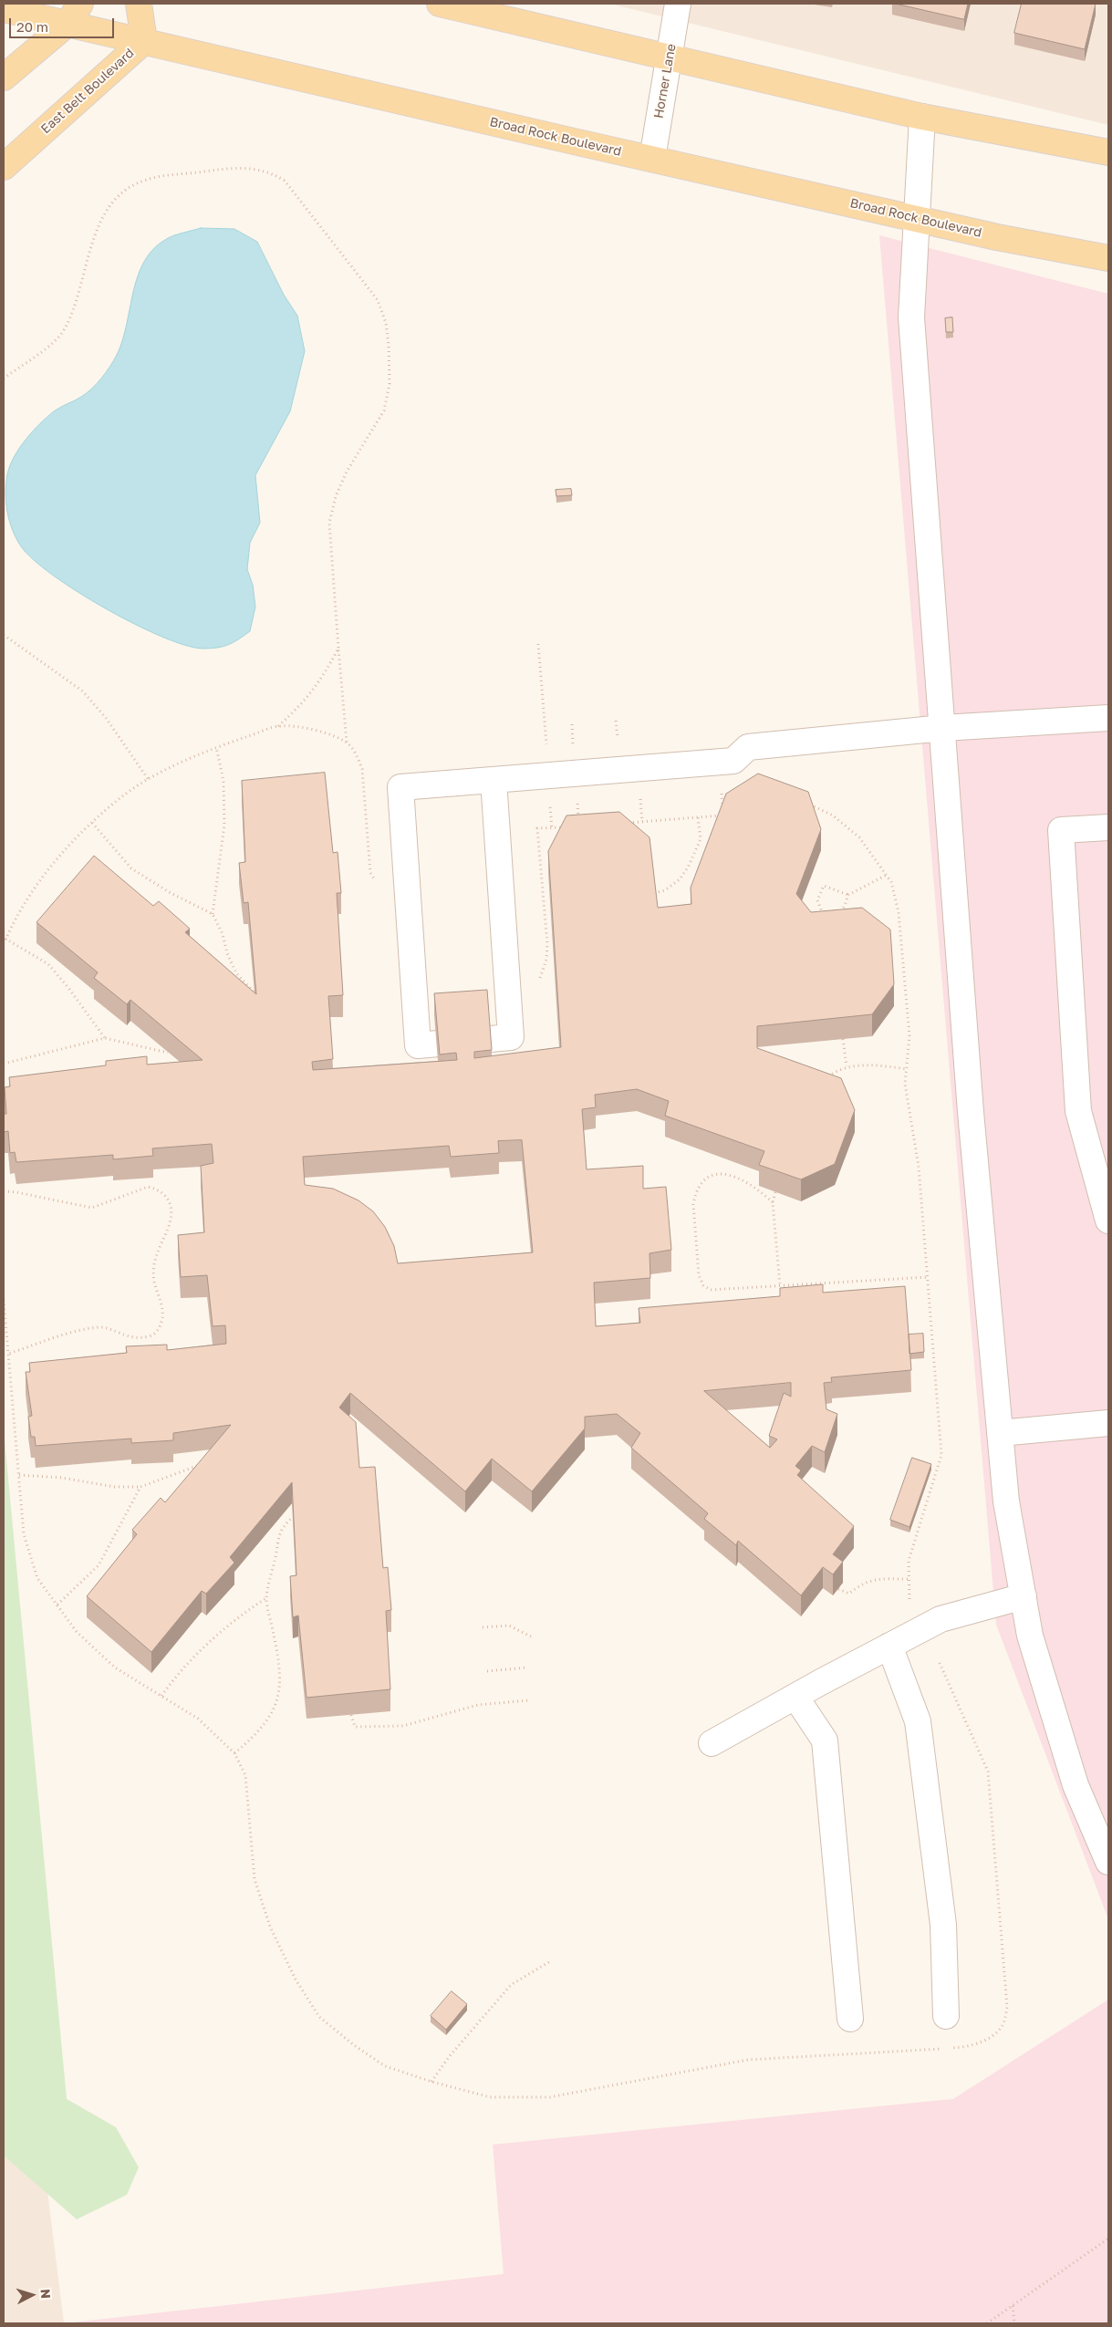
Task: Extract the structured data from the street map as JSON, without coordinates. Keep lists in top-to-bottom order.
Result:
{
  "streets": {
    "main road": ["East Belt Boulevard", "Broad Rock Boulevard"],
    "street": ["Horner Lane"]
  },
  "crossings": [
    ["Horner Lane", "Broad Rock Boulevard"],
    ["East Belt Boulevard", "Broad Rock Boulevard"]
  ],
  "scale_bar": "20 m",
  "north": "right"
}
